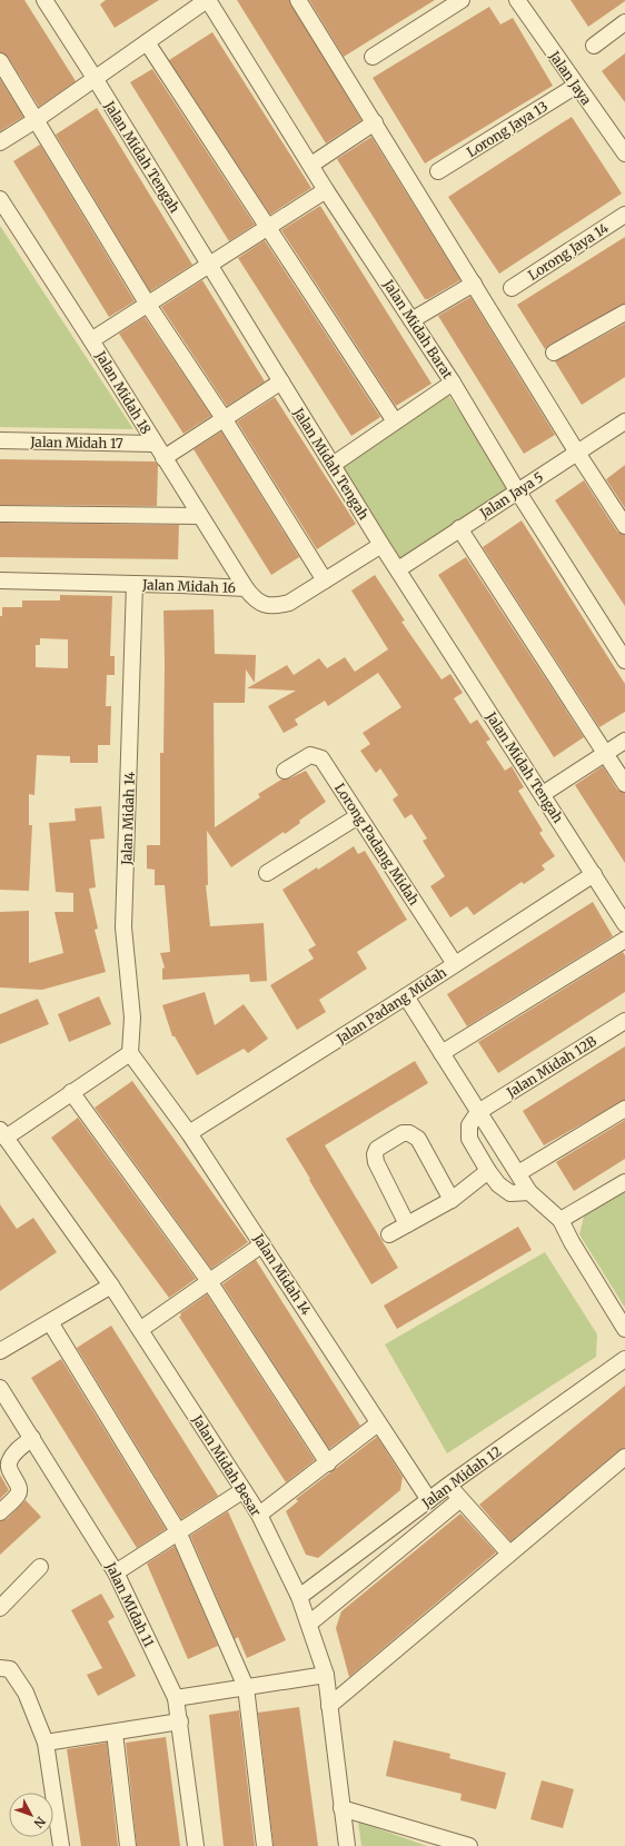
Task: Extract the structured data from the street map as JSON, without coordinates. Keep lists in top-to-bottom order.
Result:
{
  "streets": {
    "street": [
      "Jalan Jaya",
      "Lorong Jaya 13",
      "Jalan Midah Tengah",
      "Lorong Jaya 14",
      "Jalan Midah Barat",
      "Jalan Midah 18",
      "Jalan Midah 17",
      "Jalan Jaya 5",
      "Jalan Midah 16",
      "Jalan Midah 14",
      "Lorong Padang Midah",
      "Jalan Padang Midah",
      "Jalan Midah 12B",
      "Jalan Midah Besar",
      "Jalan Midah 12",
      "Jalan MIdah 11"
    ]
  },
  "crossings": [
    ["Jalan Jaya", "Lorong Jaya 13"],
    ["Jalan Midah Tengah", "Jalan Jaya 5"],
    ["Jalan Midah Tengah", "Jalan Midah 16"],
    ["Jalan Midah Tengah", "Jalan Padang Midah"],
    ["Jalan Midah Barat", "Jalan Jaya 5"],
    ["Jalan Midah 18", "Jalan Midah 17"],
    ["Jalan Midah 18", "Jalan Midah 16"],
    ["Jalan Midah 16", "Jalan Midah 14"],
    ["Jalan Midah 14", "Jalan Padang Midah"],
    ["Jalan Midah 14", "Jalan Midah 12"],
    ["Lorong Padang Midah", "Jalan Padang Midah"],
    ["Jalan Midah Besar", "Jalan Midah 12"]
  ],
  "north": "bottom right"
}
